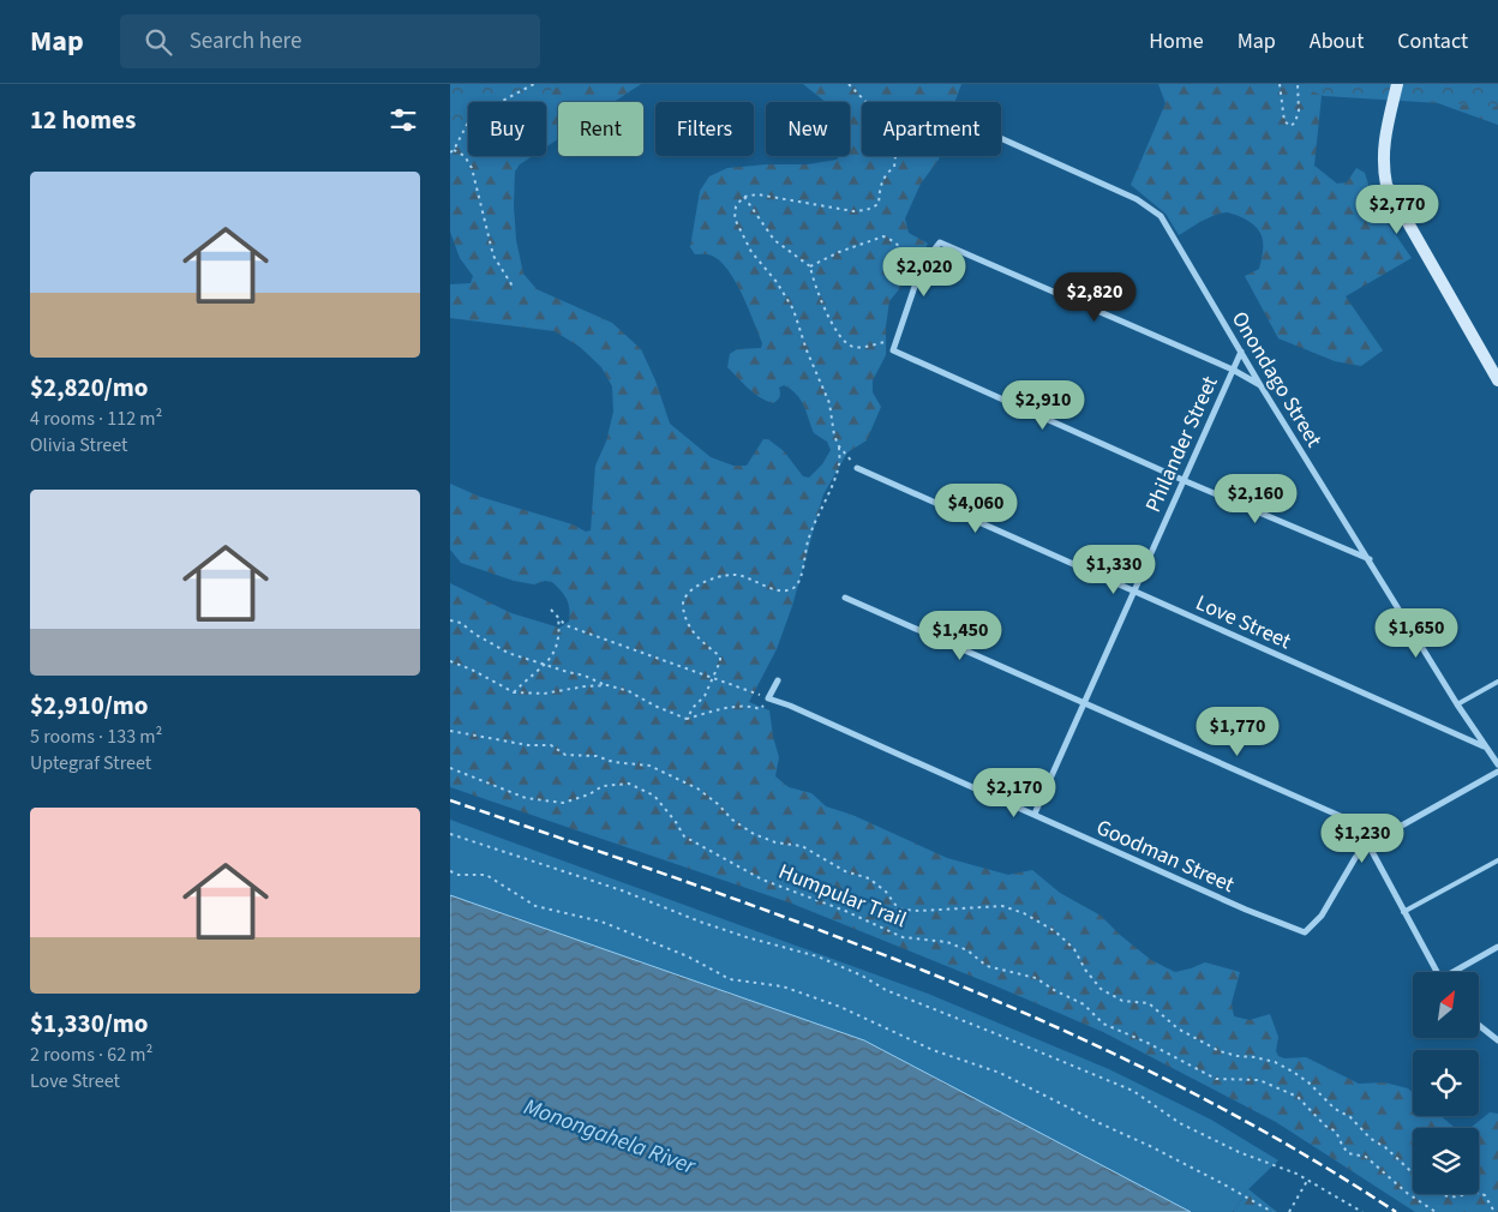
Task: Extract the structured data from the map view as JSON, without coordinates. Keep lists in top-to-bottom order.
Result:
{
  "streets": {
    "street": [
      "Onondago Street",
      "Philander Street",
      "Love Street",
      "Goodman Street"
    ],
    "path": ["Humpular Trail"]
  },
  "crossings": [
    ["Onondago Street", "Philander Street"],
    ["Onondago Street", "Love Street"],
    ["Philander Street", "Love Street"],
    ["Philander Street", "Goodman Street"]
  ],
  "water": ["Monongahela River"],
  "north": "top right",
  "page": {
    "header": "Map",
    "search": "Search here",
    "nav": [
      "Home",
      "Map",
      "About",
      "Contact"
    ],
    "heading": "12 homes",
    "chip": [
      "Buy",
      "Rent",
      "Filters",
      "New",
      "Apartment"
    ],
    "list": [
      {
        "name": "$2,820/mo",
        "note": "4 rooms · 112 m² · Olivia Street"
      },
      {
        "name": "$2,910/mo",
        "note": "5 rooms · 133 m² · Uptegraf Street"
      },
      {
        "name": "$1,330/mo",
        "note": "2 rooms · 62 m² · Love Street"
      }
    ],
    "price": [
      "$2,770",
      "$2,020",
      "$2,820",
      "$2,910",
      "$2,160",
      "$4,060",
      "$1,330",
      "$1,650",
      "$1,450",
      "$1,770",
      "$2,170",
      "$1,230"
    ]
  }
}
